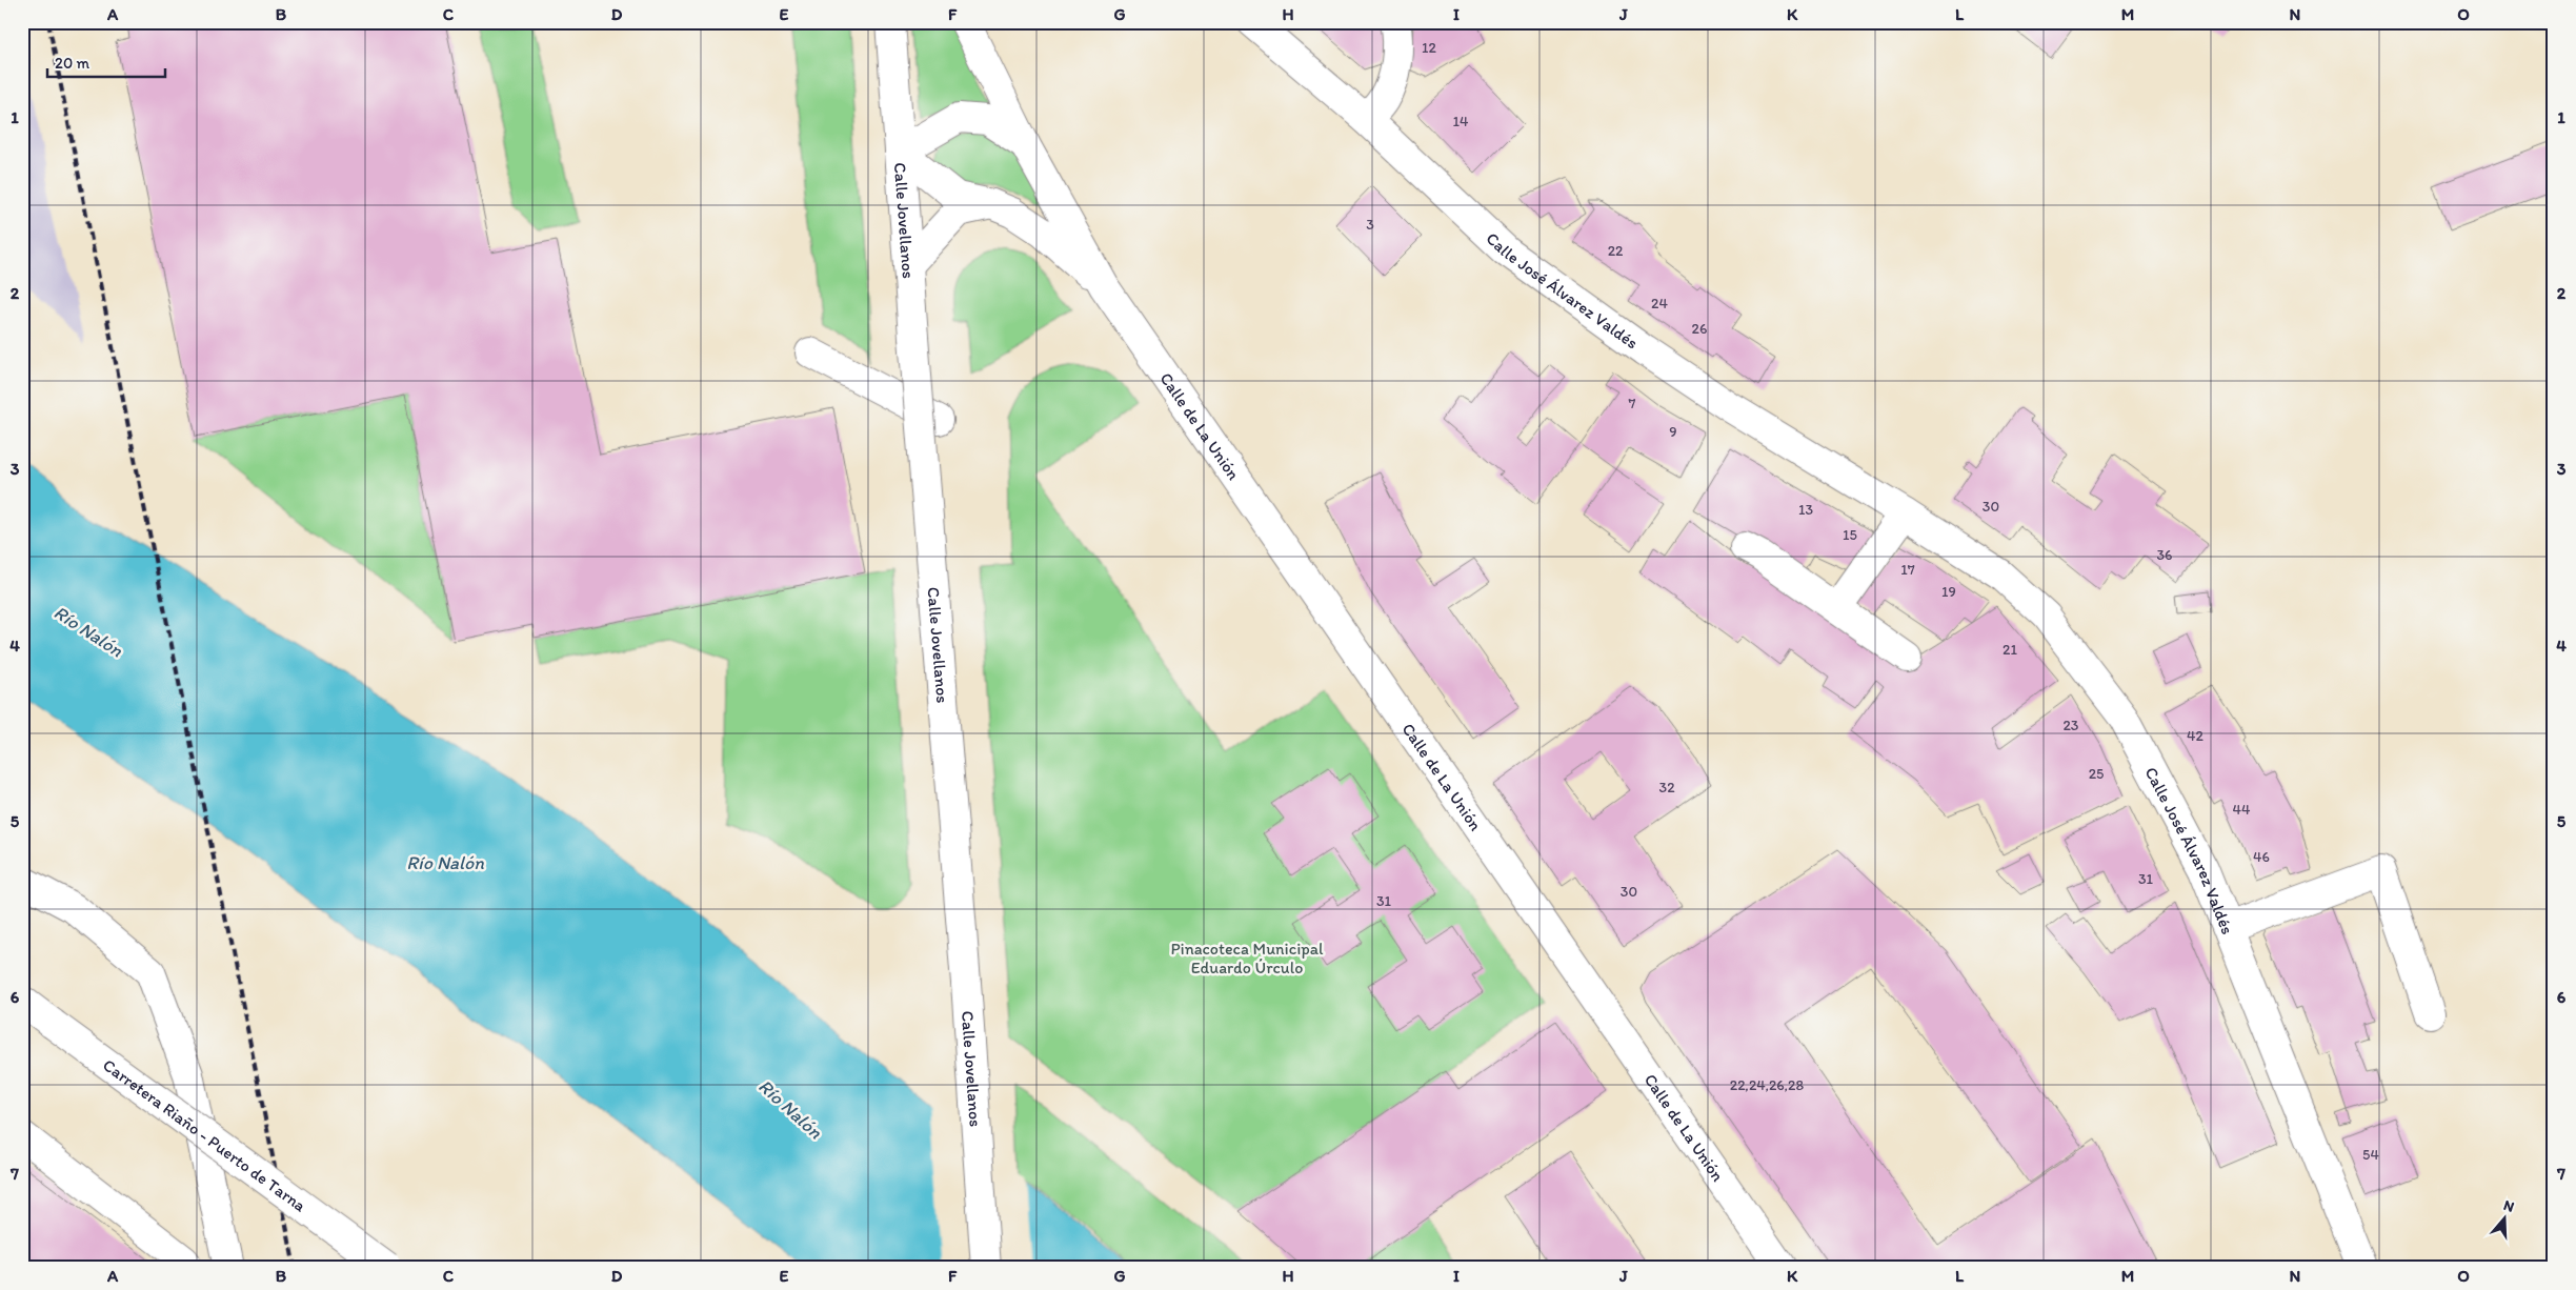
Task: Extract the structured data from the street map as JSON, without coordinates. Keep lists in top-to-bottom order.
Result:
{
  "streets": {
    "main road": [
      "Calle Jovellanos",
      "Calle José Álvarez Valdés",
      "Calle de La Unión",
      "Carretera Riaño - Puerto de Tarna"
    ]
  },
  "crossings": [
    ["Calle Jovellanos", "Calle de La Unión"]
  ],
  "water": ["Río Nalón"],
  "parks": ["Pinacoteca Municipal Eduardo Úrculo"],
  "house_numbers": [
    "12",
    "14",
    "3",
    "22",
    "24",
    "26",
    "7",
    "9",
    "30",
    "13",
    "15",
    "36",
    "17",
    "19",
    "21",
    "23",
    "42",
    "25",
    "32",
    "44",
    "46",
    "31",
    "30",
    "31",
    "22,24,26,28",
    "54"
  ],
  "scale_bar": "20 m",
  "north": "top",
  "grid": {
    "columns": [
      "A",
      "B",
      "C",
      "D",
      "E",
      "F",
      "G",
      "H",
      "I",
      "J",
      "K",
      "L",
      "M",
      "N",
      "O"
    ],
    "rows": [
      "1",
      "2",
      "3",
      "4",
      "5",
      "6",
      "7"
    ]
  }
}
